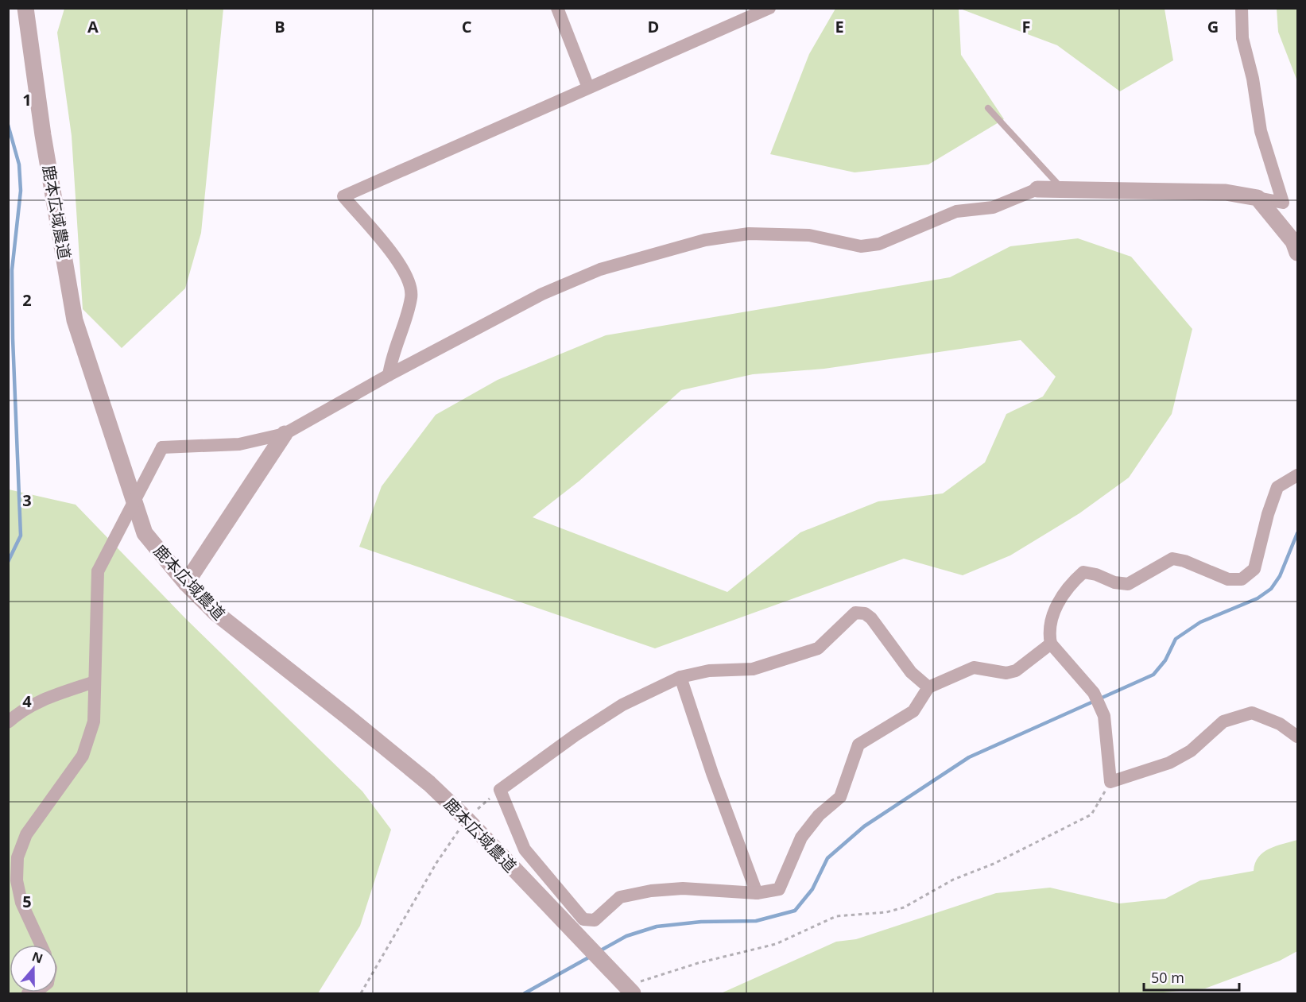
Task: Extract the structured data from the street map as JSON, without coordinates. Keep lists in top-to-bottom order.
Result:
{
  "streets": {
    "street": ["鹿本広域農道"]
  },
  "scale_bar": "50 m",
  "north": "top",
  "grid": {
    "columns": [
      "A",
      "B",
      "C",
      "D",
      "E",
      "F",
      "G"
    ],
    "rows": [
      "1",
      "2",
      "3",
      "4",
      "5"
    ]
  }
}
